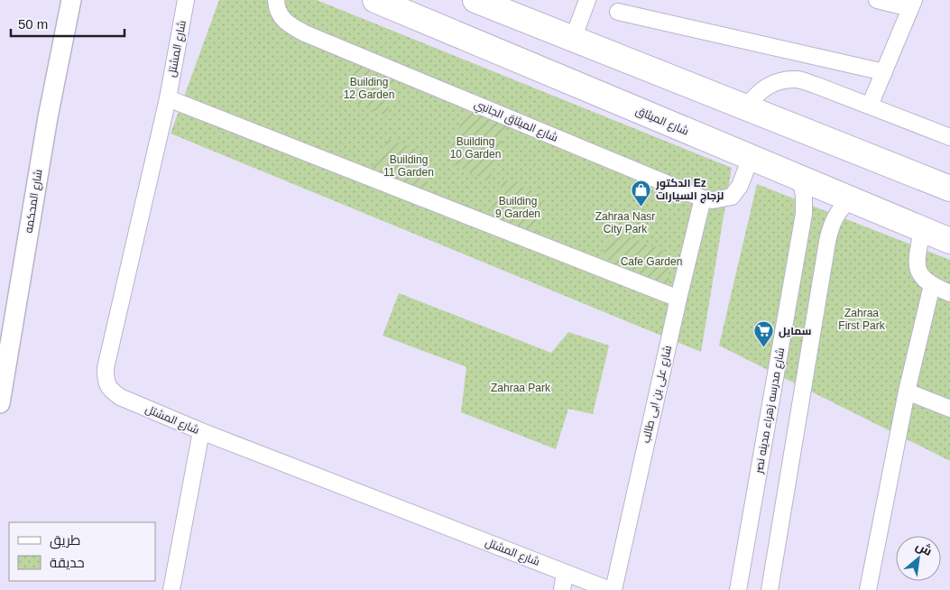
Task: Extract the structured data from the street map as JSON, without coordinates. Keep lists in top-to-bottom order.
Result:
{
  "streets": {
    "main road": ["شارع الميثاق"],
    "street": [
      "شارع المشتل",
      "شارع الميثاق الجانبي",
      "شارع المحكمه",
      "شارع على بن ابى طالب",
      "شارع مدرسه زهراء مدينه نصر"
    ]
  },
  "crossings": [
    ["شارع الميثاق الجانبي", "شارع الميثاق"],
    ["شارع الميثاق الجانبي", "شارع على بن ابى طالب"],
    ["شارع الميثاق", "شارع مدرسه زهراء مدينه نصر"]
  ],
  "parks": [
    "Building 12 Garden",
    "Building 10 Garden",
    "Building 11 Garden",
    "Building 9 Garden",
    "Zahraa Nasr City Park",
    "Cafe Garden",
    "Zahraa First Park",
    "Zahraa Park"
  ],
  "places": {
    "shop": ["الدكتور Ez لزجاج السيارات"],
    "supermarket": ["سمايل"]
  },
  "legend": ["طريق", "حديقة"],
  "scale_bar": "50 m",
  "north": "top right"
}
